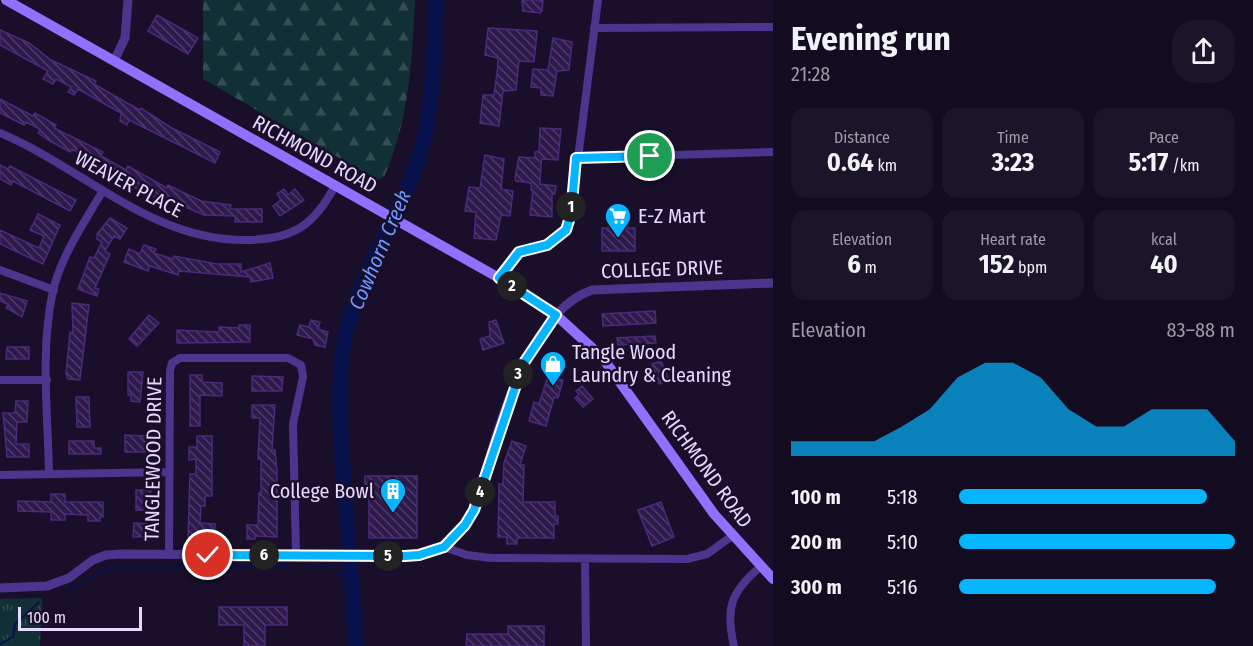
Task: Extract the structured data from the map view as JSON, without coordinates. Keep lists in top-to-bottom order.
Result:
{
  "streets": {
    "main road": ["RICHMOND ROAD"],
    "street": ["WEAVER PLACE", "COLLEGE DRIVE", "TANGLEWOOD DRIVE"]
  },
  "crossings": [
    ["RICHMOND ROAD", "WEAVER PLACE"],
    ["RICHMOND ROAD", "COLLEGE DRIVE"]
  ],
  "water": ["Cowhorn Creek"],
  "places": {
    "supermarket": ["E-Z Mart"],
    "shop": ["Tangle Wood Laundry & Cleaning"],
    "building": ["College Bowl"]
  },
  "scale_bar": "100 m",
  "page": {
    "heading": ["Evening run", "21:28"],
    "stats": [
      ["Distance", "0.64 km"],
      ["Time", "3:23"],
      ["Pace", "5:17 /km"],
      ["Elevation", "6 m"],
      ["Heart rate", "152 bpm"],
      ["kcal", "40"]
    ],
    "pins": [
      "1",
      "2",
      "3",
      "4",
      "6",
      "5"
    ],
    "chart": ["Elevation", "83–88 m"],
    "list": [
      {
        "name": "100 m",
        "note": "5:18"
      },
      {
        "name": "200 m",
        "note": "5:10"
      },
      {
        "name": "300 m",
        "note": "5:16"
      }
    ],
    "scale": "100 m"
  }
}
